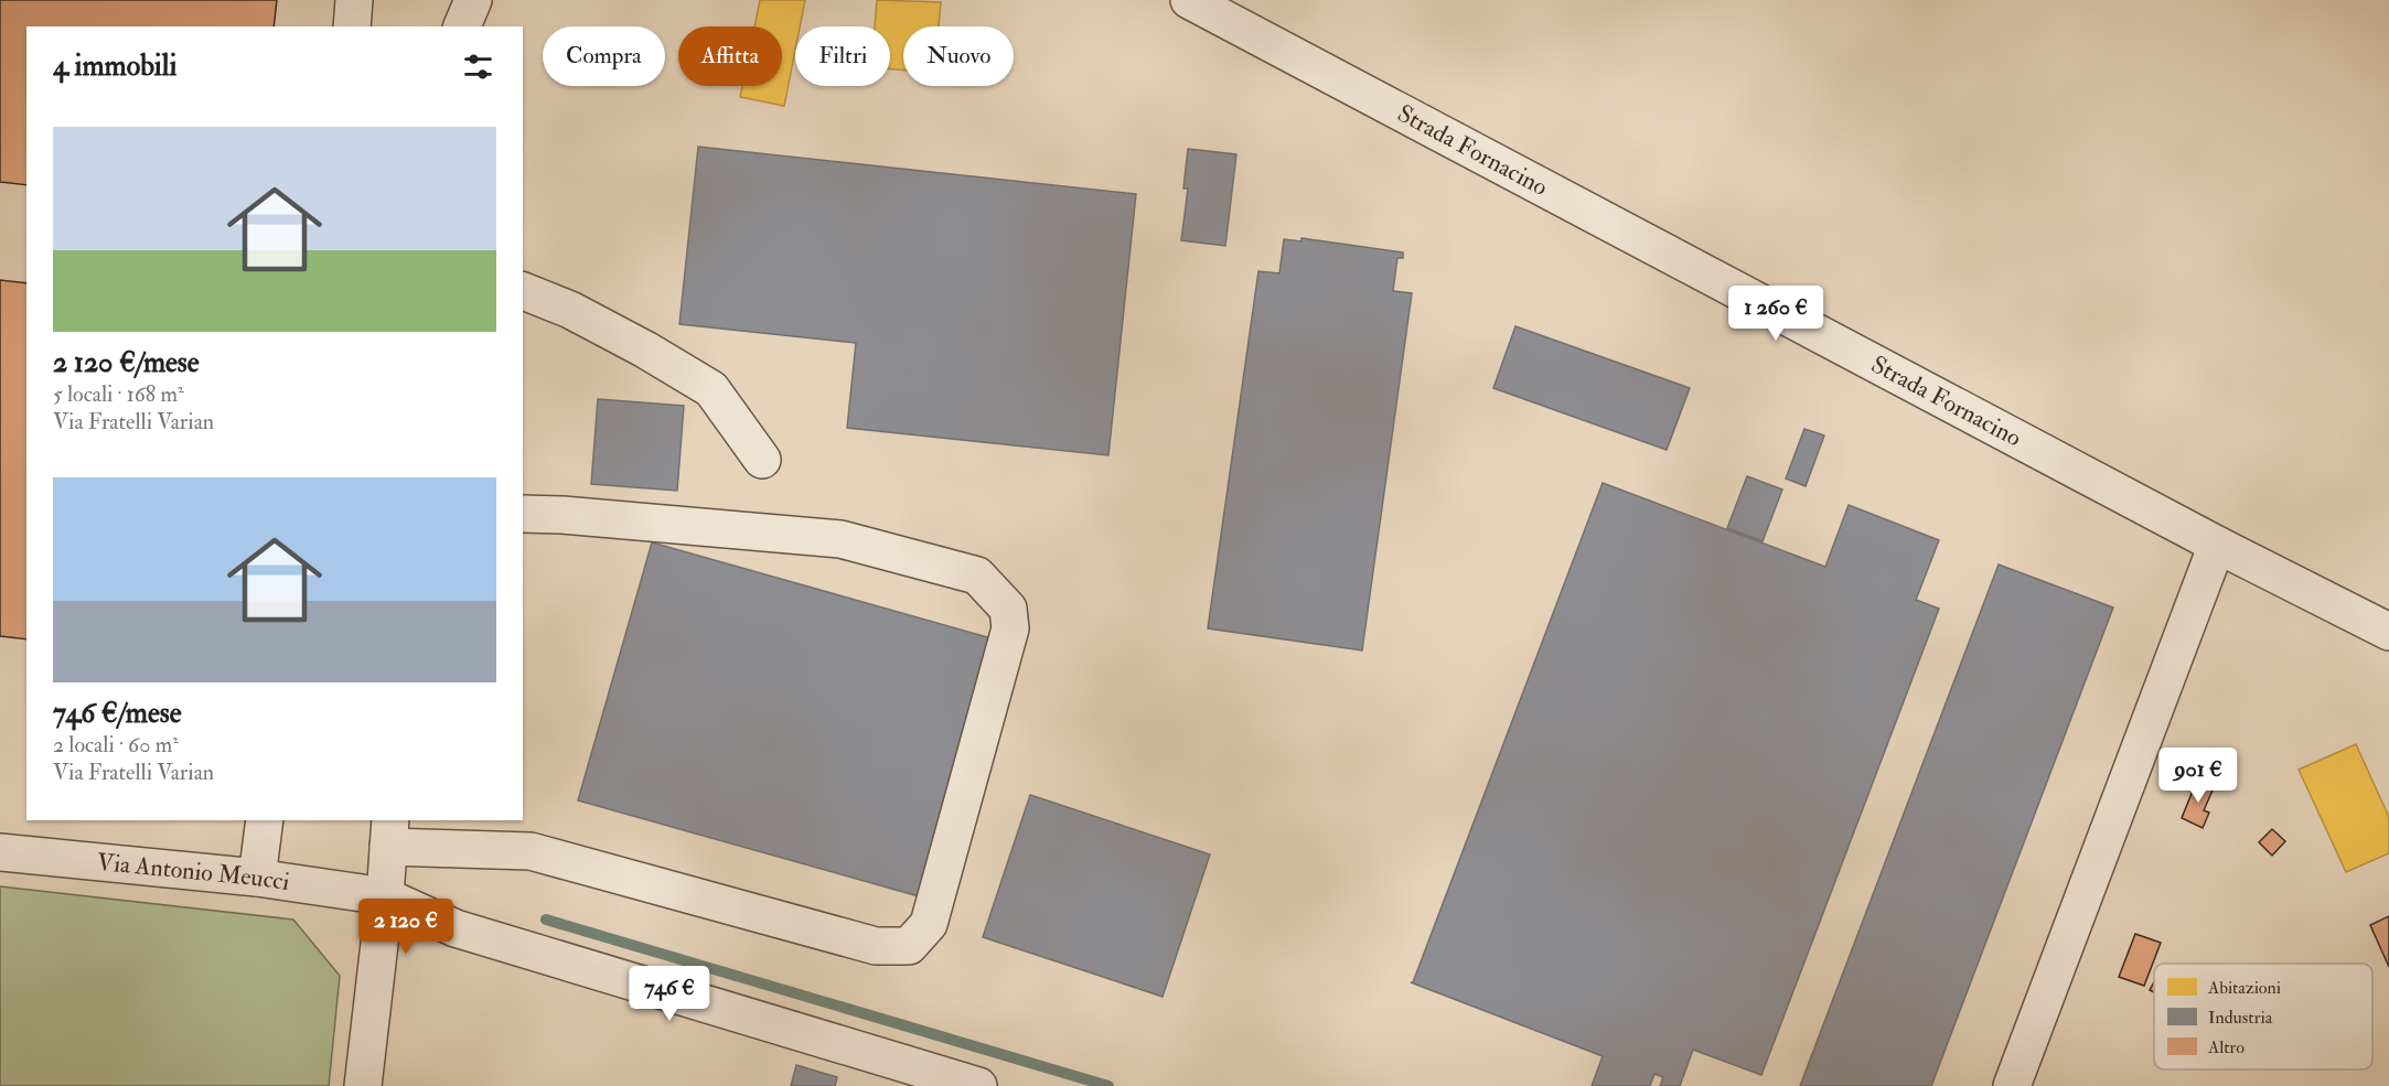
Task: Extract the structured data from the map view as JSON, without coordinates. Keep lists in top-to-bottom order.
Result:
{
  "streets": {
    "street": ["Strada Fornacino", "Via Antonio Meucci"]
  },
  "legend": ["Abitazioni", "Industria", "Altro"],
  "page": {
    "chip": [
      "Compra",
      "Affitta",
      "Filtri",
      "Nuovo"
    ],
    "heading": "4 immobili",
    "list": [
      {
        "name": "2 120 €/mese",
        "note": "5 locali · 168 m² · Via Fratelli Varian"
      },
      {
        "name": "746 €/mese",
        "note": "2 locali · 60 m² · Via Fratelli Varian"
      }
    ],
    "price": [
      "1 260 €",
      "901 €",
      "2 120 €",
      "746 €"
    ]
  }
}
